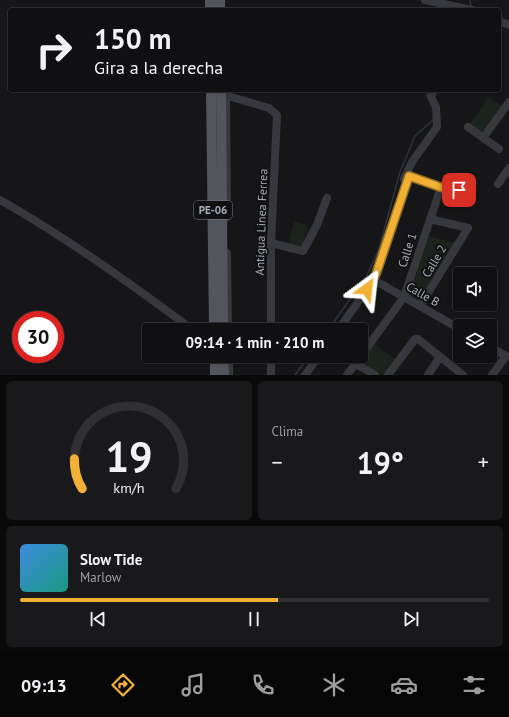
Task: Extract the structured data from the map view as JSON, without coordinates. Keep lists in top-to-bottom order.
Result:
{
  "streets": {
    "main road": ["PE-06"],
    "street": [
      "Antigua Linea Ferrea",
      "Calle 1",
      "Calle 2",
      "Calle B"
    ]
  },
  "crossings": [
    ["PE-06", "Antigua Linea Ferrea"],
    ["Calle 1", "Calle 2"],
    ["Calle 1", "Calle B"],
    ["Calle 2", "Calle B"]
  ],
  "page": {
    "turn": ["150 m", "Gira a la derecha"],
    "limit": "30",
    "trip": "09:14 · 1 min · 210 m",
    "tile": "Clima",
    "heat": ["−", "19°", "+"],
    "song": ["Slow Tide", "Marlow"],
    "tabs": "09:13",
    "gauge": ["19", "km/h"]
  }
}
